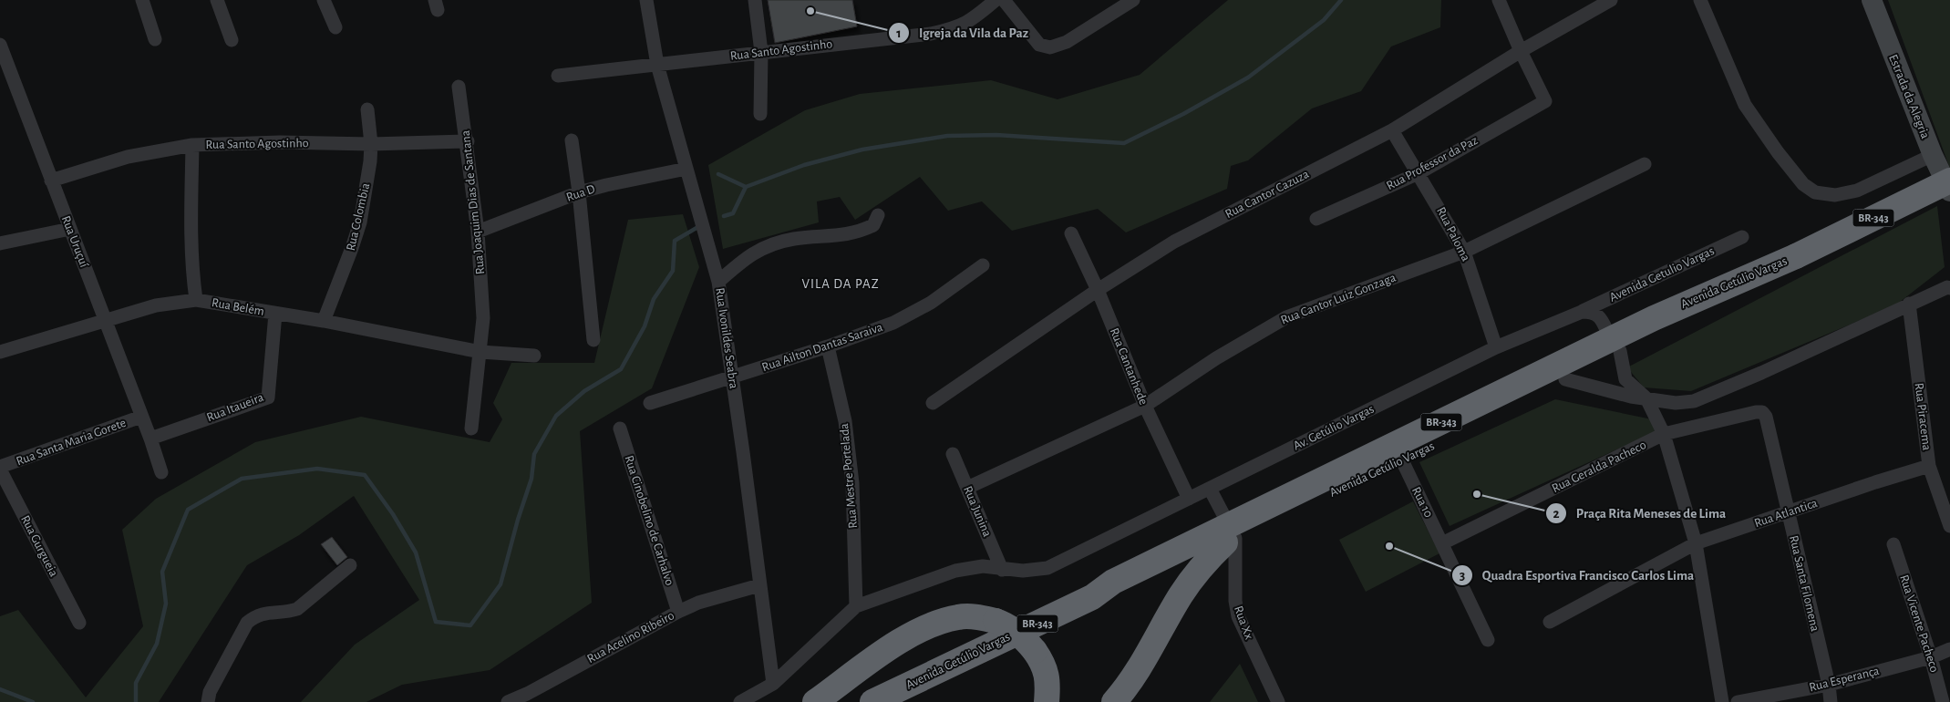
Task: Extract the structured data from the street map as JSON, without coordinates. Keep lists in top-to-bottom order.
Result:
{
  "streets": {
    "highway": ["BR-343", "Avenida Getúlio Vargas"],
    "street": [
      "Rua Santo Agostinho",
      "Estrada da Alegria",
      "Rua Professor da Paz",
      "Rua D",
      "Rua Cantor Cazuza",
      "Rua Joaquim Dias de Santana",
      "Rua Colombia",
      "Rua Paloma",
      "Rua Uruçuí",
      "Avenida Getulio Vargas",
      "Rua Cantor Luiz Gonzaga",
      "Rua Belém",
      "Rua Ivonildes Seabra",
      "Rua Ailton Dantas Saraiva",
      "Rua Cantanhede",
      "Rua Itaueira",
      "Rua Piracema",
      "Av. Getúlio Vargas",
      "Rua Santa Maria Gorete",
      "Rua Geralda Pacheco",
      "Rua Mestre Portelada",
      "Rua 10",
      "Rua Junina",
      "Rua Atlantica",
      "Rua Cinobelino de Carhalvo",
      "Rua Gurgueia",
      "Rua Santa Filomena",
      "Rua Xx",
      "Rua Vicente Pacheco",
      "Rua Acelino Ribeiro",
      "Rua Esperança"
    ]
  },
  "crossings": [
    ["Rua Santo Agostinho", "Rua Joaquim Dias de Santana"],
    ["Rua Santo Agostinho", "Rua Colombia"],
    ["Rua Santo Agostinho", "Rua Uruçuí"],
    ["Rua Santo Agostinho", "Rua Ivonildes Seabra"],
    ["Rua Professor da Paz", "Rua Cantor Cazuza"],
    ["Rua Professor da Paz", "Rua Paloma"],
    ["Rua D", "Rua Joaquim Dias de Santana"],
    ["Rua D", "Rua Ivonildes Seabra"],
    ["Rua Cantor Cazuza", "Rua Paloma"],
    ["Rua Cantor Cazuza", "Rua Cantanhede"],
    ["Rua Joaquim Dias de Santana", "Rua Belém"],
    ["Rua Colombia", "Rua Belém"],
    ["Rua Paloma", "Rua Cantor Luiz Gonzaga"],
    ["Rua Paloma", "Av. Getúlio Vargas"],
    ["Rua Uruçuí", "Rua Belém"],
    ["Rua Uruçuí", "Rua Itaueira"],
    ["Rua Uruçuí", "Rua Santa Maria Gorete"],
    ["Avenida Getulio Vargas", "Av. Getúlio Vargas"],
    ["Avenida Getúlio Vargas", "Rua 10"],
    ["Avenida Getúlio Vargas", "Rua Xx"],
    ["Rua Cantor Luiz Gonzaga", "Rua Cantanhede"],
    ["Rua Cantor Luiz Gonzaga", "Rua Junina"],
    ["Rua Belém", "Rua Itaueira"],
    ["Rua Ivonildes Seabra", "Rua Ailton Dantas Saraiva"],
    ["Rua Ivonildes Seabra", "Rua Acelino Ribeiro"],
    ["Rua Ailton Dantas Saraiva", "Rua Mestre Portelada"],
    ["Rua Cantanhede", "Av. Getúlio Vargas"],
    ["Rua Piracema", "Rua Atlantica"],
    ["Av. Getúlio Vargas", "Rua Junina"],
    ["Rua Santa Maria Gorete", "Rua Gurgueia"],
    ["Rua Geralda Pacheco", "Rua 10"],
    ["Rua Geralda Pacheco", "Rua Santa Filomena"],
    ["Rua Atlantica", "Rua Santa Filomena"],
    ["Rua Cinobelino de Carhalvo", "Rua Acelino Ribeiro"],
    ["Rua Santa Filomena", "Rua Esperança"],
    ["Rua Vicente Pacheco", "Rua Esperança"]
  ],
  "districts": ["VILA DA PAZ"],
  "places": ["Igreja da Vila da Paz", "Praça Rita Meneses de Lima", "Quadra Esportiva Francisco Carlos Lima"]
}
